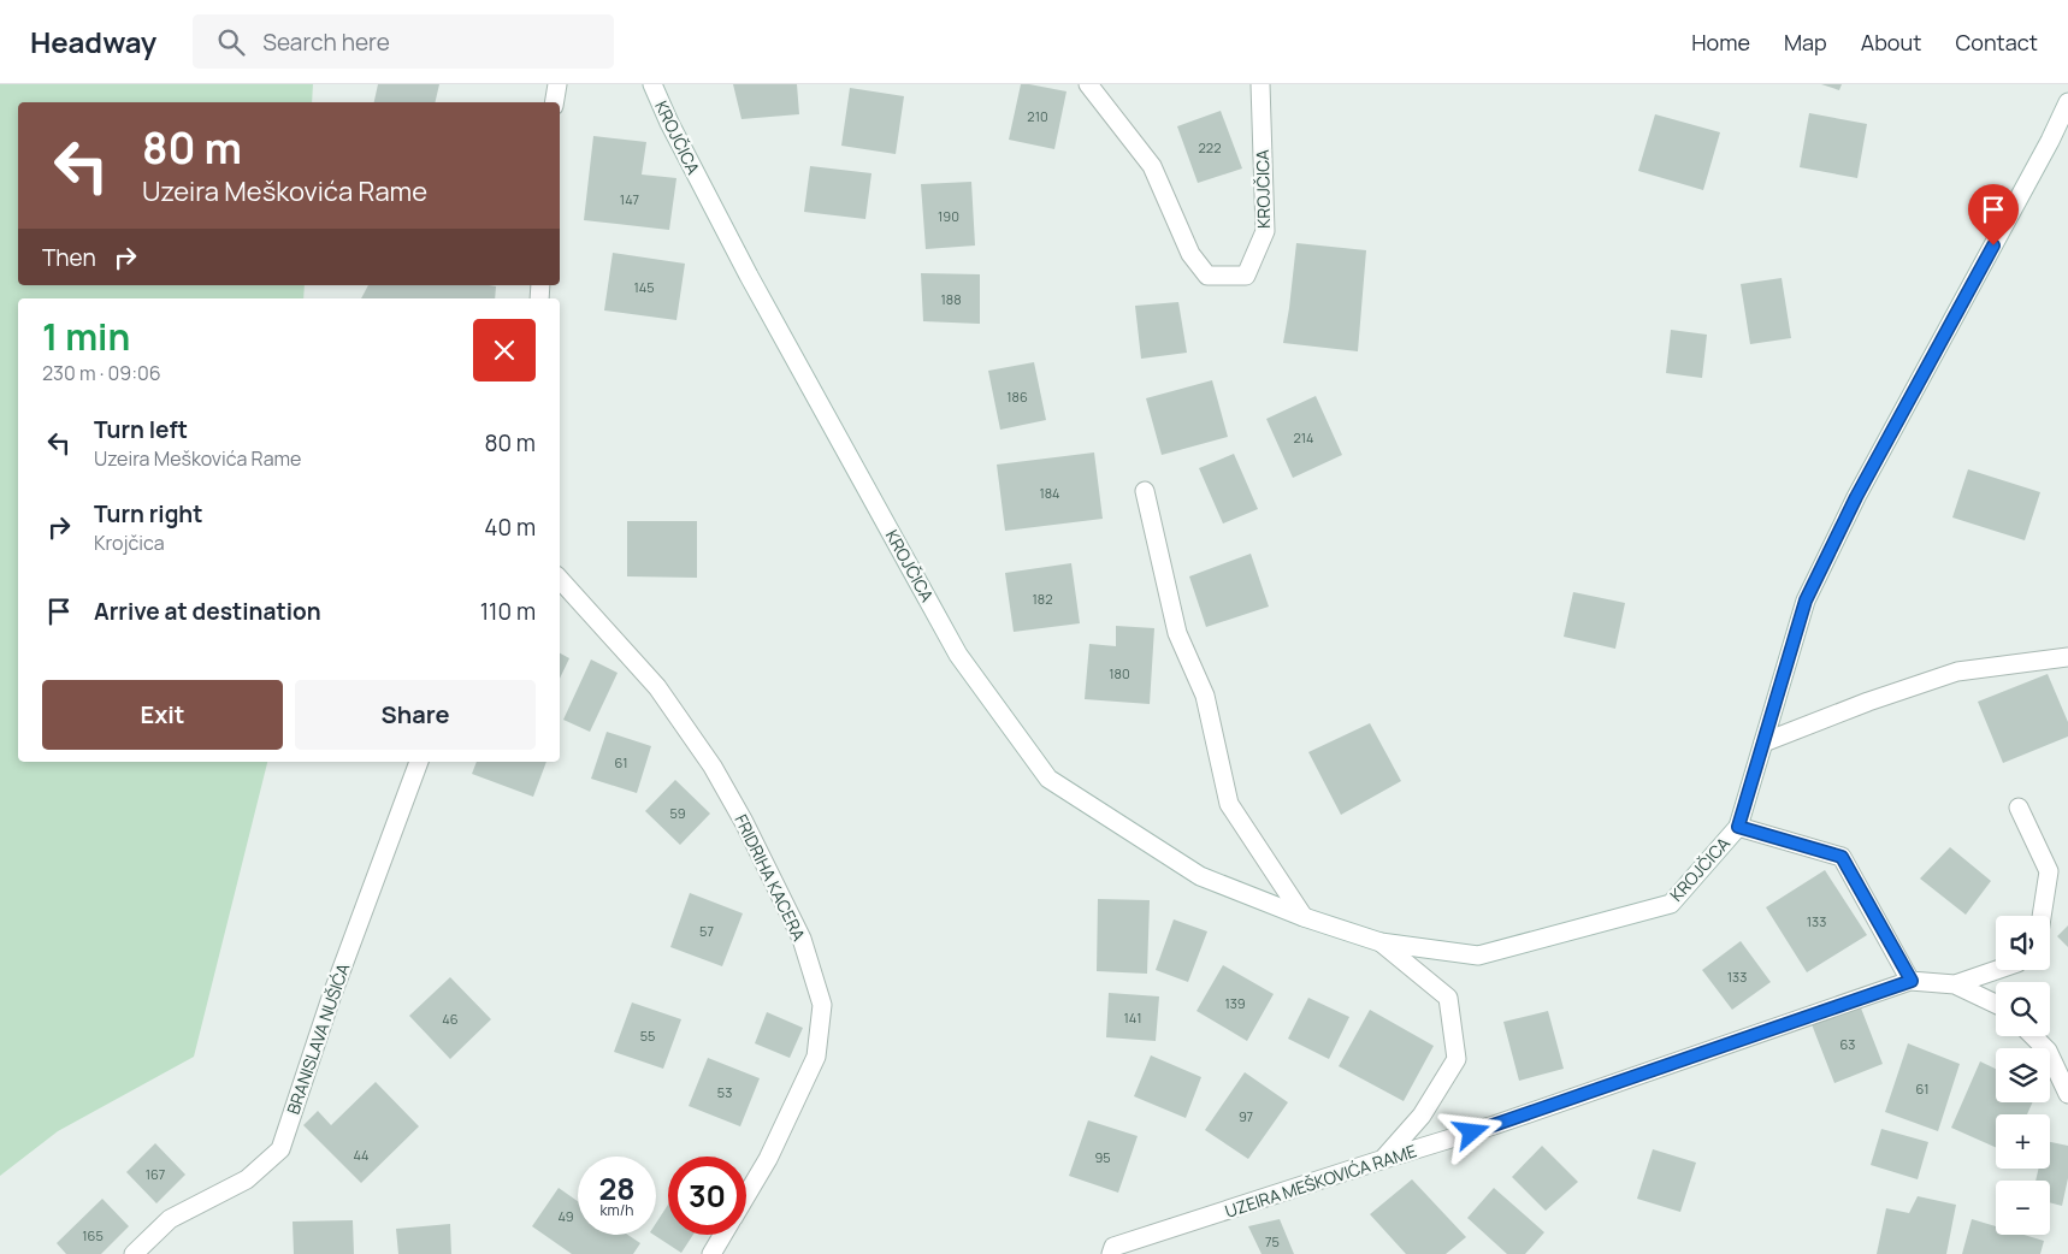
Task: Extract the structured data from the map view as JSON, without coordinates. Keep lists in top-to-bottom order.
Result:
{
  "streets": {
    "street": [
      "KROJČICA",
      "FRIDRIHA KACERA",
      "BRANISLAVA NUŠIĆA",
      "UZEIRA MEŠKOVIĆA RAME"
    ]
  },
  "house_numbers": [
    "210",
    "222",
    "147",
    "190",
    "145",
    "188",
    "186",
    "214",
    "184",
    "182",
    "180",
    "61",
    "59",
    "133",
    "57",
    "133",
    "139",
    "141",
    "46",
    "55",
    "63",
    "61",
    "53",
    "97",
    "44",
    "95",
    "167",
    "49",
    "165",
    "75"
  ],
  "page": {
    "header": "Headway",
    "search": "Search here",
    "nav": [
      "Home",
      "Map",
      "About",
      "Contact"
    ],
    "turn": ["80 m", "Uzeira Meškovića Rame"],
    "then": "Then",
    "heading": ["1 min", "230 m · 09:06"],
    "list": [
      {
        "name": "Turn left",
        "note": "Uzeira Meškovića Rame",
        "value": "80 m"
      },
      {
        "name": "Turn right",
        "note": "Krojčica",
        "value": "40 m"
      },
      {
        "name": "Arrive at destination",
        "value": "110 m"
      }
    ],
    "buttons": ["Exit", "Share"],
    "map_buttons": ["+", "−"],
    "speed": "28 km/h",
    "limit": "30"
  }
}
